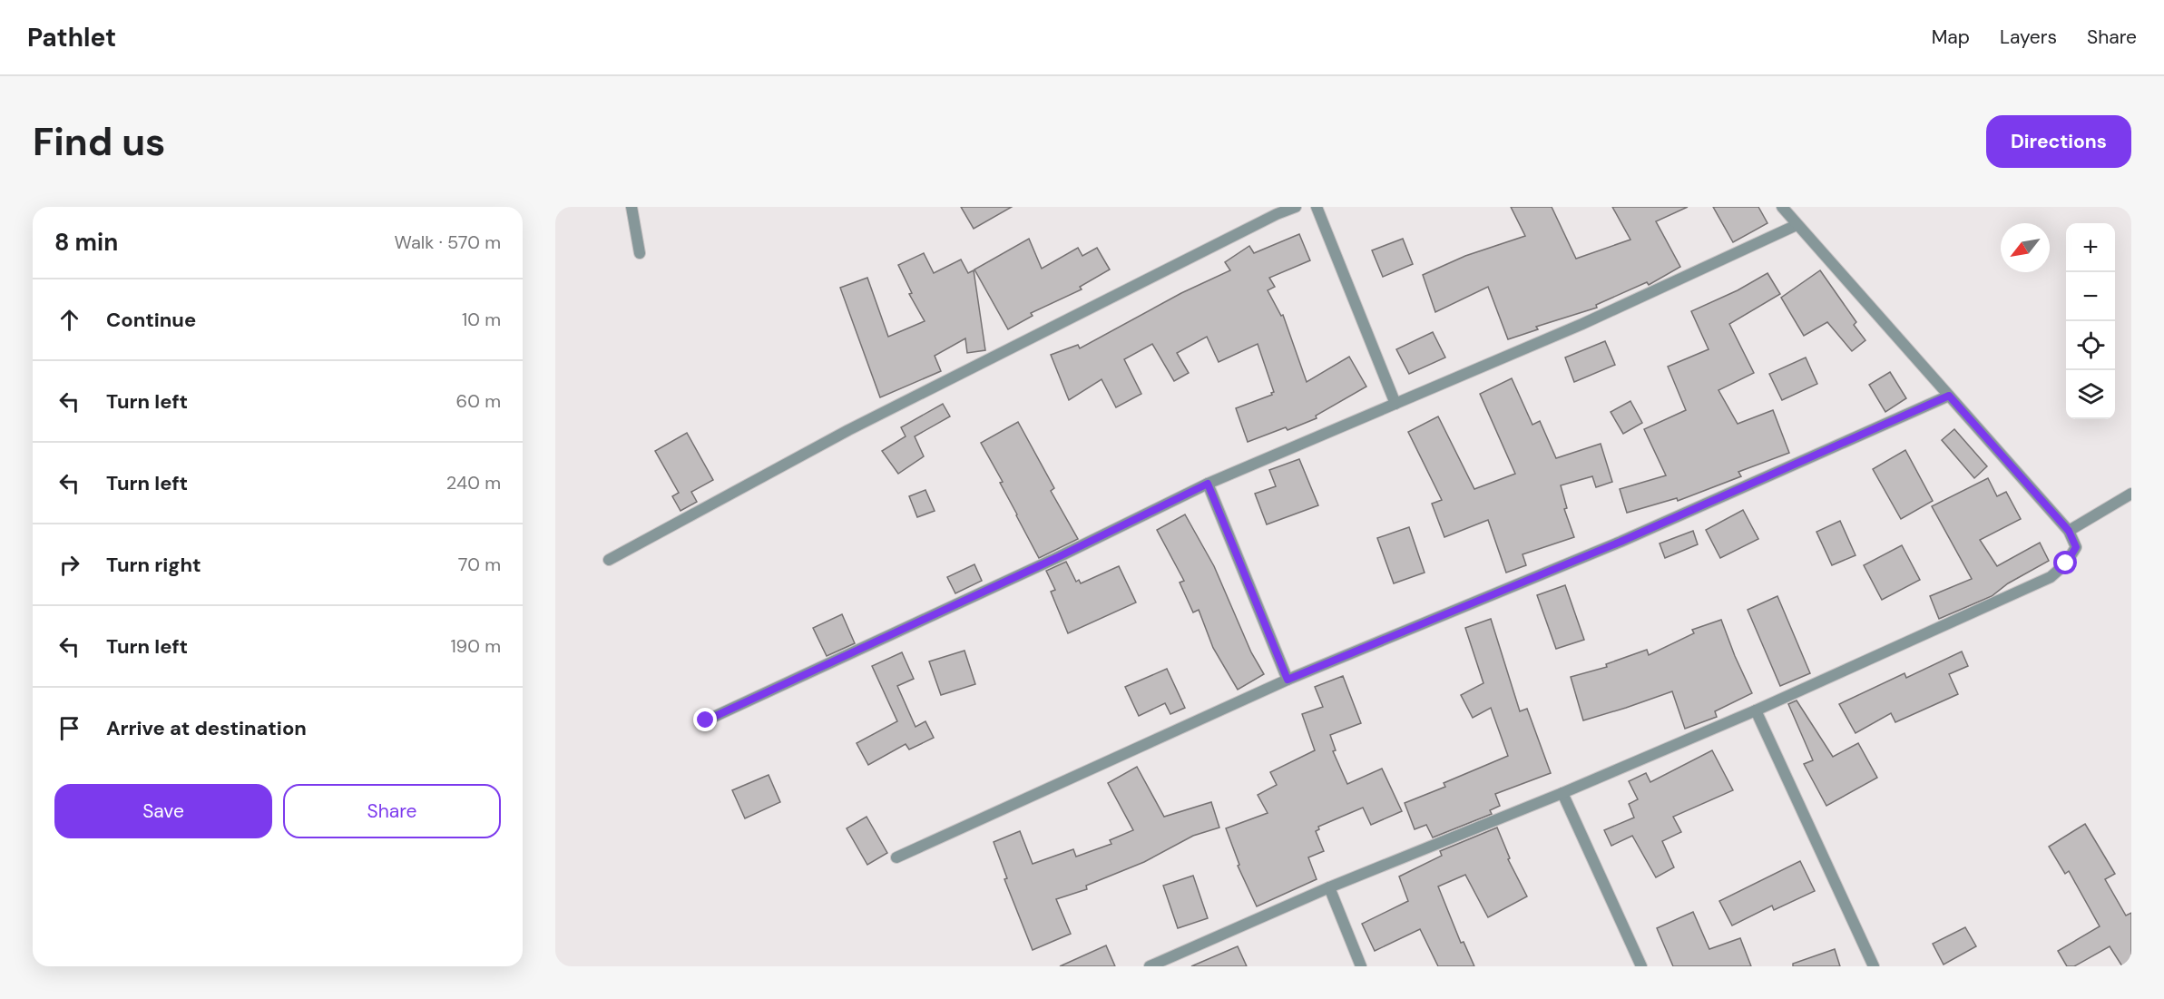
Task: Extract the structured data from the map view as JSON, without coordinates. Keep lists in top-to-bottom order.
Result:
{
  "north": "bottom left",
  "page": {
    "header": "Pathlet",
    "nav": ["Map", "Layers", "Share"],
    "buttons": [
      "Directions",
      ["Save", "Share"]
    ],
    "title": "Find us",
    "heading": ["8 min", "Walk · 570 m"],
    "map_buttons": ["+", "−"],
    "list": [
      ["Continue", "10 m"],
      ["Turn left", "60 m"],
      ["Turn left", "240 m"],
      ["Turn right", "70 m"],
      ["Turn left", "190 m"],
      "Arrive at destination"
    ]
  }
}
